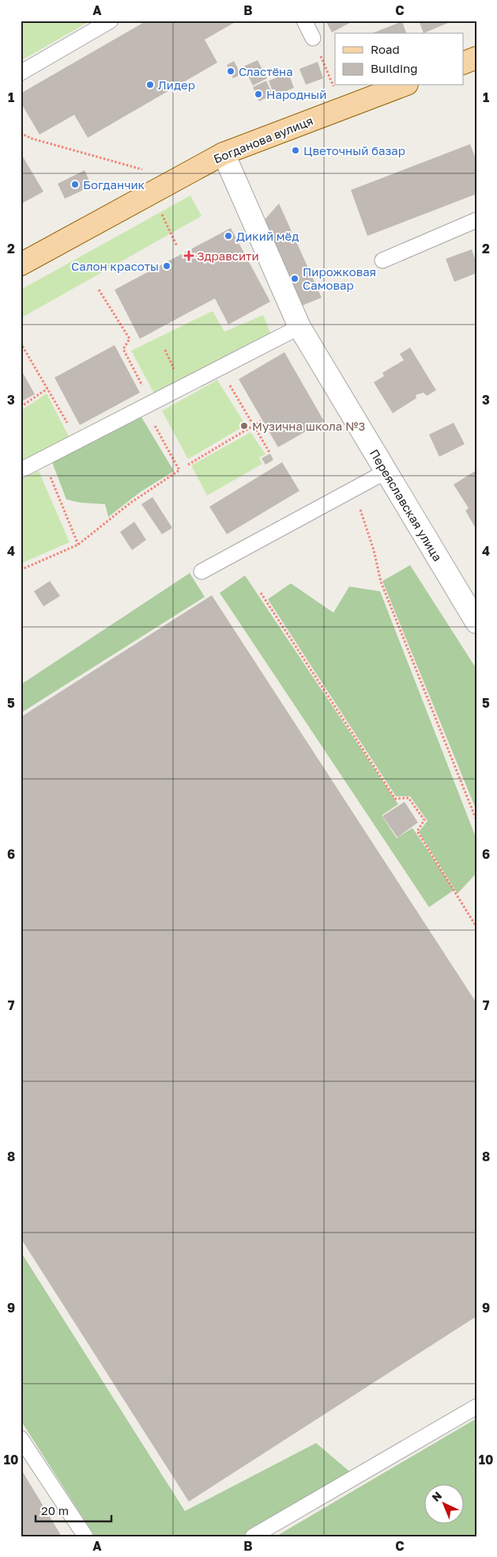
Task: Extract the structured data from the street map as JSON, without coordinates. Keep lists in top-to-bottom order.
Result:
{
  "streets": {
    "main road": ["Богданова вулиця"],
    "street": ["Переяславская улица"]
  },
  "crossings": [
    ["Богданова вулиця", "Переяславская улица"]
  ],
  "places": {
    "other": [
      "Сластёна",
      "Лидер",
      "Народный",
      "Цветочный базар",
      "Богданчик",
      "Дикий мёд",
      "Салон красоты",
      "Пирожковая Самовар",
      "Музична школа №3"
    ],
    "health": ["Здравсити"]
  },
  "legend": ["Road", "Building"],
  "scale_bar": "20 m",
  "north": "top left",
  "grid": {
    "columns": ["A", "B", "C"],
    "rows": [
      "1",
      "2",
      "3",
      "4",
      "5",
      "6",
      "7",
      "8",
      "9",
      "10"
    ]
  }
}
